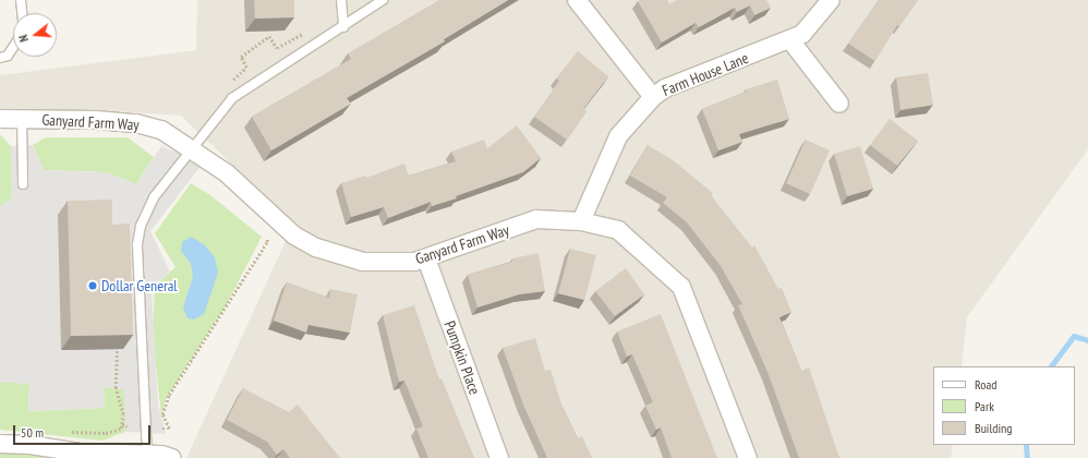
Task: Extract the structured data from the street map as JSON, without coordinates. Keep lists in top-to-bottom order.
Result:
{
  "streets": {
    "street": ["Farm House Lane", "Ganyard Farm Way", "Pumpkin Place"]
  },
  "crossings": [
    ["Farm House Lane", "Ganyard Farm Way"],
    ["Ganyard Farm Way", "Pumpkin Place"]
  ],
  "places": ["Dollar General"],
  "legend": ["Road", "Park", "Building"],
  "scale_bar": "50 m",
  "north": "left"
}
